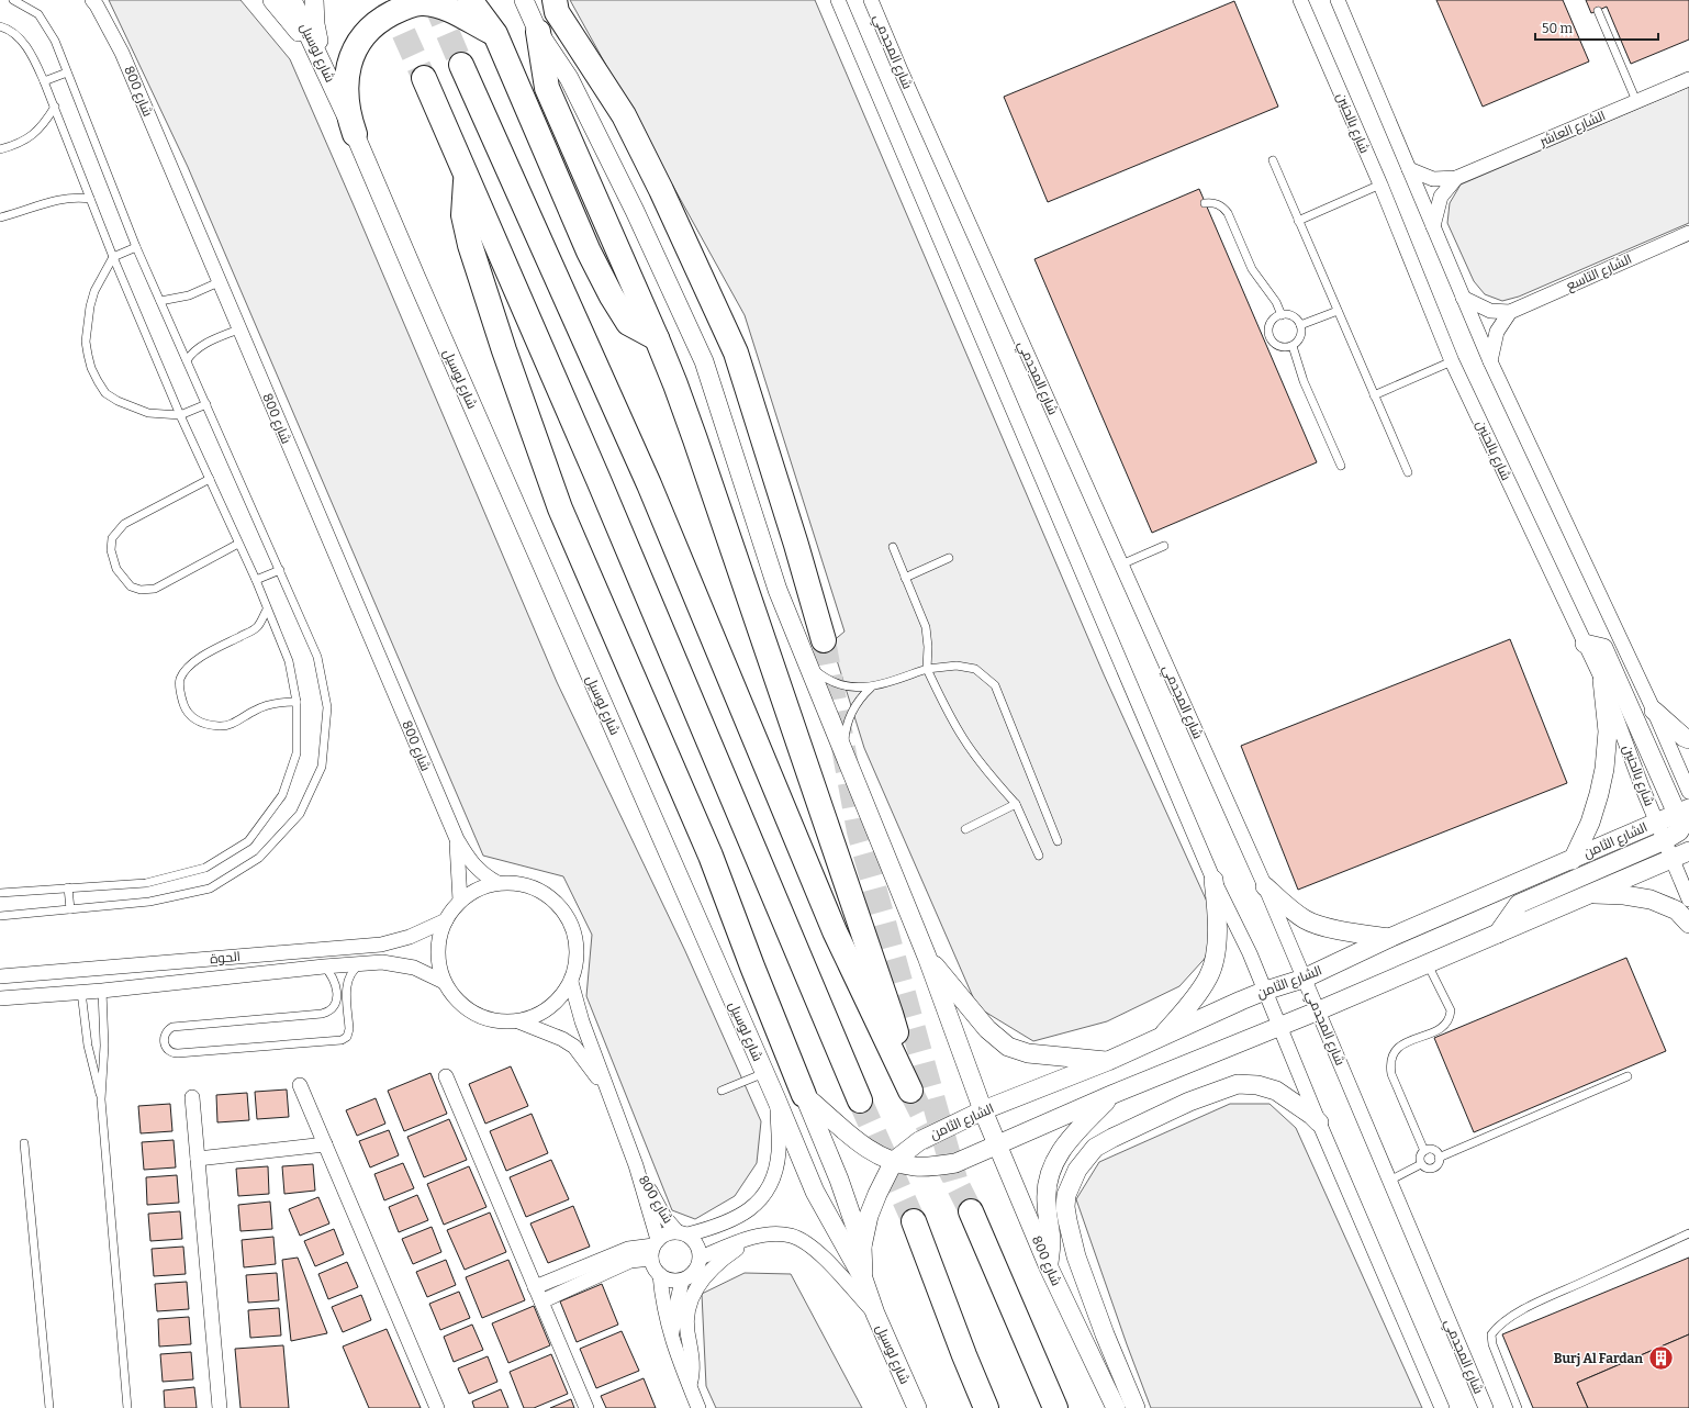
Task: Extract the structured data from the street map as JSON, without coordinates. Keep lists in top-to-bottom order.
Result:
{
  "streets": {
    "street": [
      "شارع المجدمي",
      "شارع لوسيل",
      "شارع 800",
      "شارع بالحنين",
      "الشارع العاشر",
      "الشارع التاسع",
      "الشارع الثامن",
      "الحوة"
    ]
  },
  "crossings": [
    ["شارع المجدمي", "الشارع الثامن"],
    ["شارع لوسيل", "الشارع الثامن"],
    ["شارع 800", "الشارع الثامن"],
    ["شارع 800", "الحوة"],
    ["شارع بالحنين", "الشارع الثامن"]
  ],
  "places": {
    "building": ["Burj Al Fardan"]
  },
  "scale_bar": "50 m"
}
